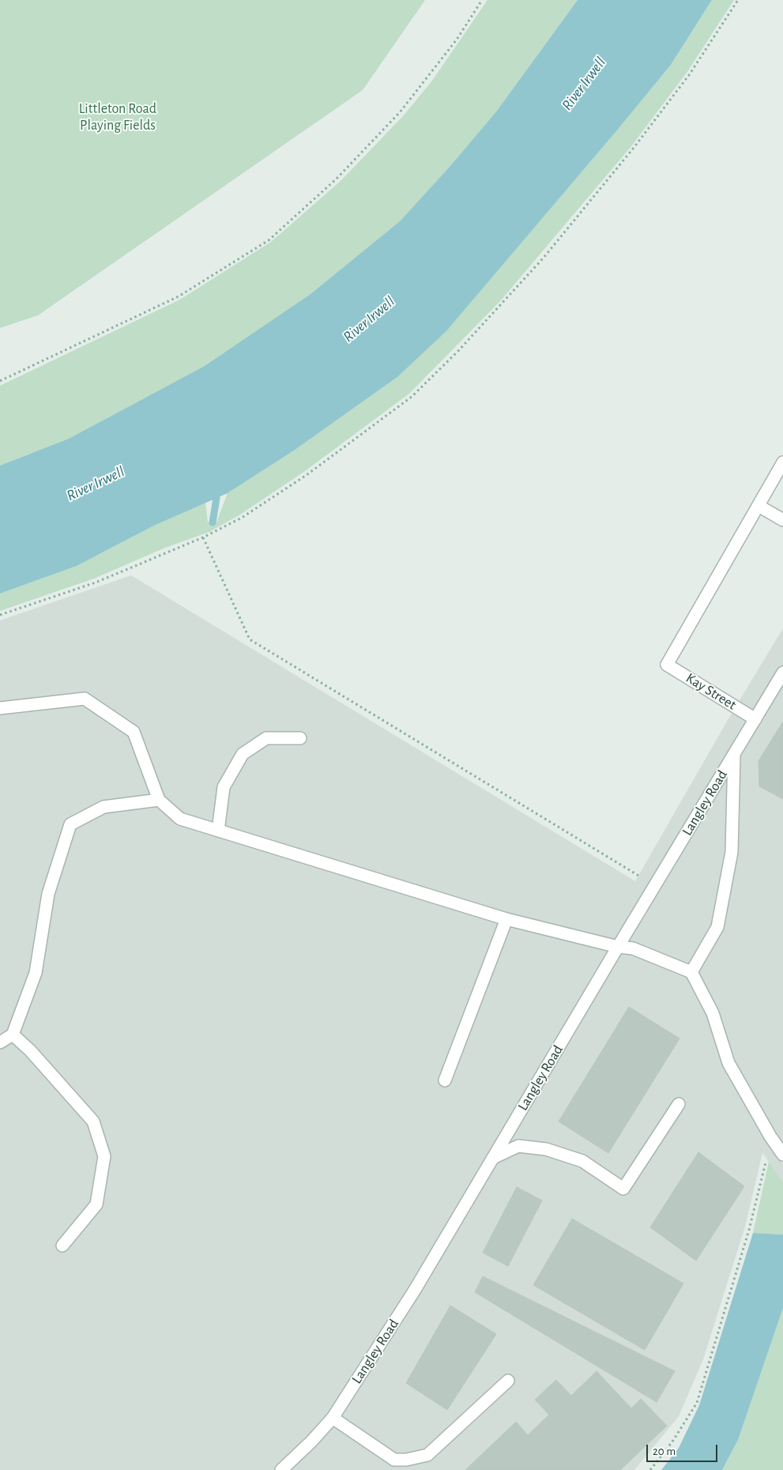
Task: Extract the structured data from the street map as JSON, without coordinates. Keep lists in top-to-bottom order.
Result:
{
  "streets": {
    "street": ["Kay Street", "Langley Road"]
  },
  "crossings": [
    ["Kay Street", "Langley Road"]
  ],
  "water": ["River Irwell"],
  "parks": ["Littleton Road Playing Fields"],
  "scale_bar": "20 m"
}
